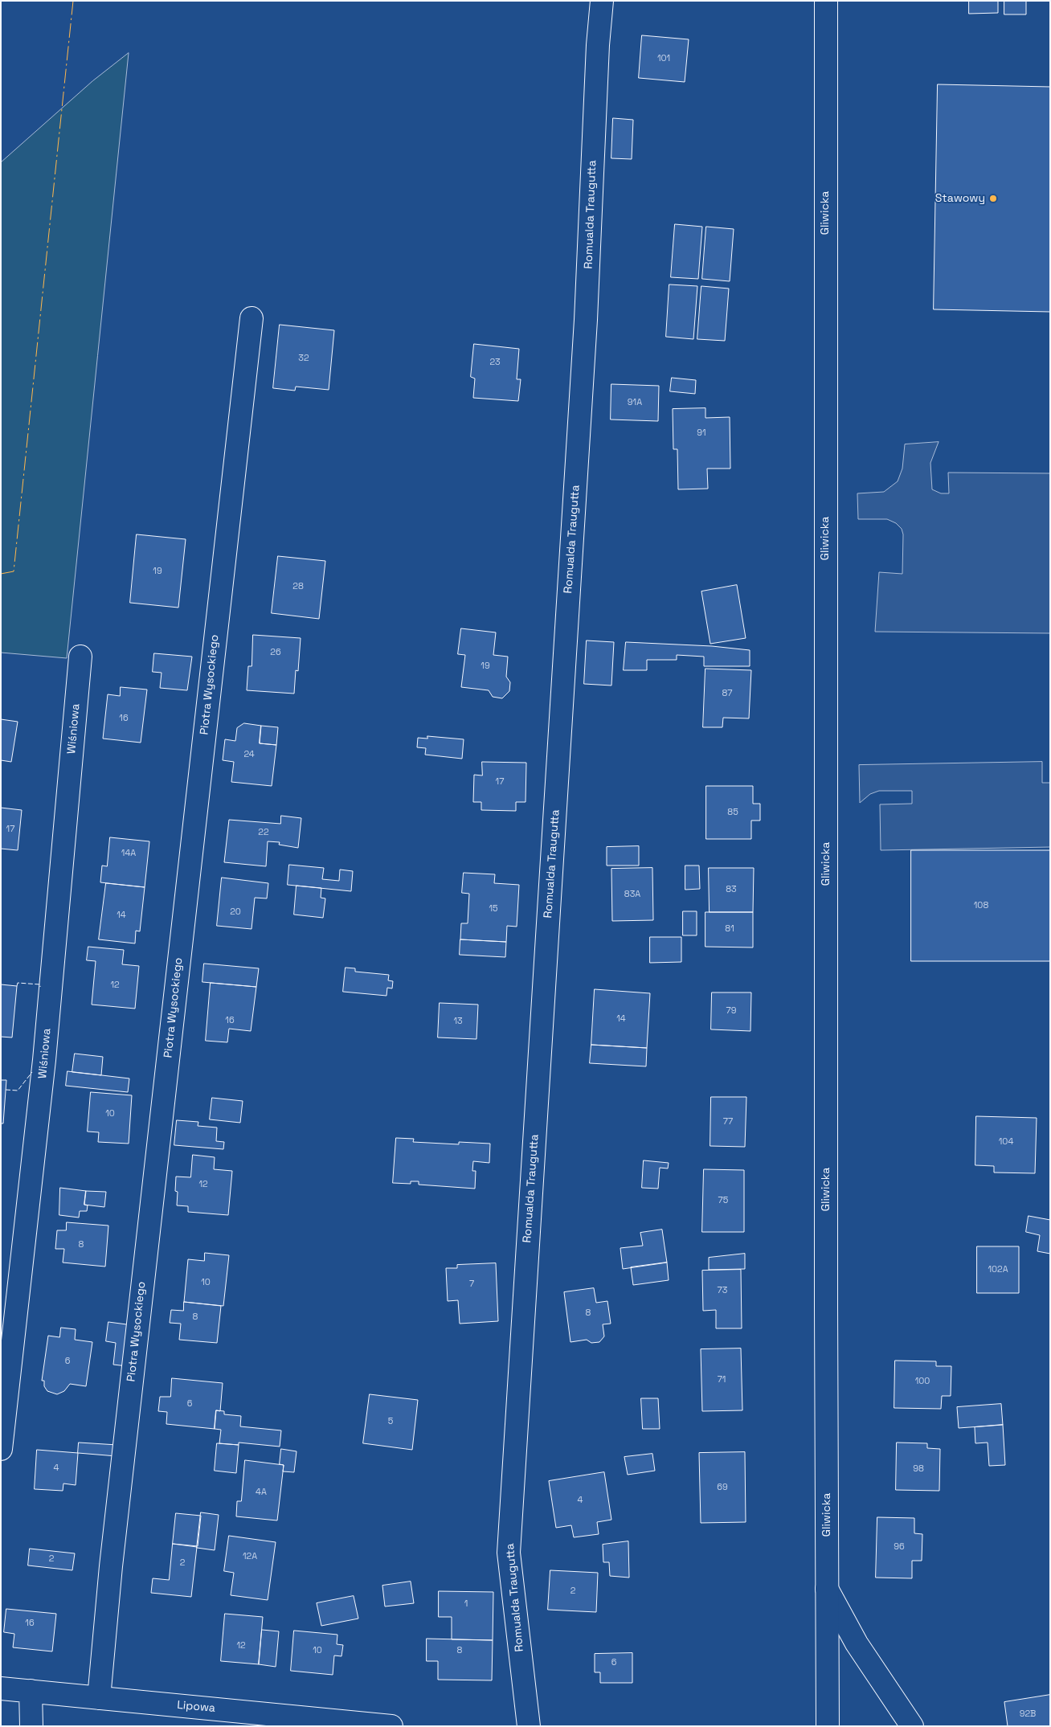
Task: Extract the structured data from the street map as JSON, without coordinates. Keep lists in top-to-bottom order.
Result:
{
  "streets": {
    "street": [
      "Gliwicka",
      "Romualda Traugutta",
      "Piotra Wysockiego",
      "Wiśniowa",
      "Lipowa"
    ]
  },
  "crossings": [
    ["Piotra Wysockiego", "Lipowa"]
  ],
  "places": ["Stawowy"],
  "house_numbers": [
    "101",
    "32",
    "23",
    "91A",
    "91",
    "19",
    "28",
    "26",
    "19",
    "87",
    "16",
    "24",
    "17",
    "85",
    "17",
    "22",
    "14A",
    "83",
    "83A",
    "108",
    "15",
    "20",
    "14",
    "81",
    "12",
    "79",
    "14",
    "16",
    "13",
    "10",
    "77",
    "104",
    "12",
    "75",
    "8",
    "102A",
    "10",
    "7",
    "73",
    "8",
    "8",
    "6",
    "71",
    "100",
    "6",
    "5",
    "4",
    "98",
    "69",
    "4A",
    "4",
    "96",
    "12A",
    "2",
    "2",
    "2",
    "1",
    "16",
    "12",
    "10",
    "8",
    "6",
    "92B"
  ]
}
